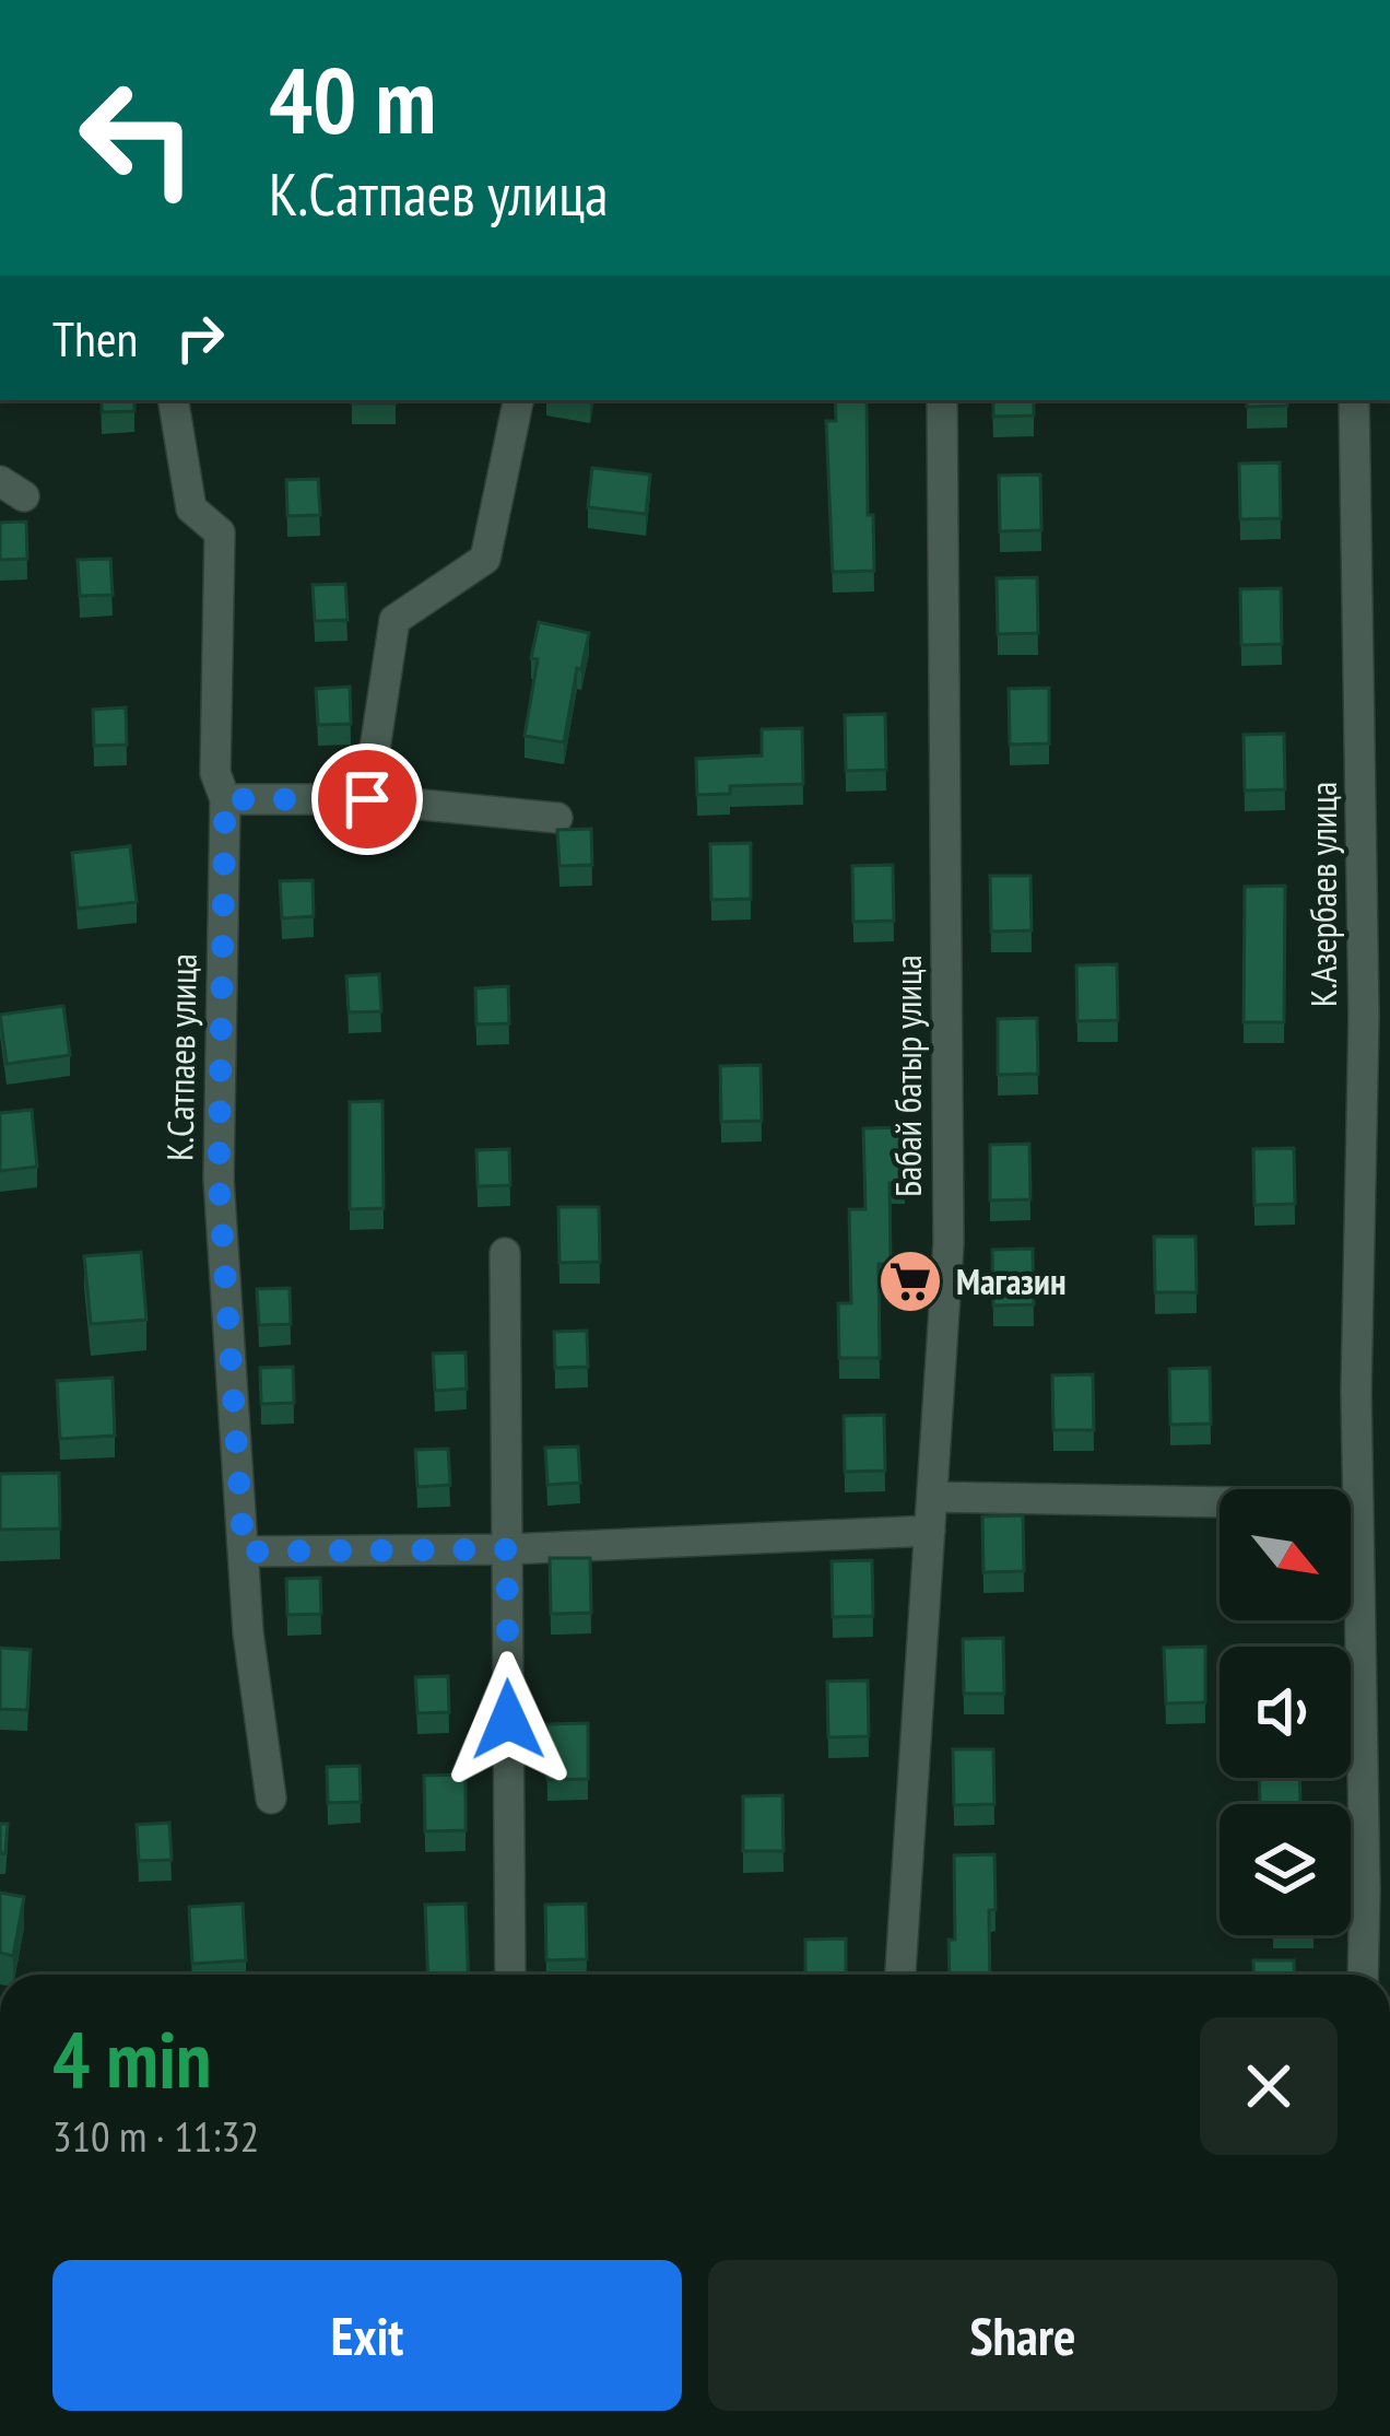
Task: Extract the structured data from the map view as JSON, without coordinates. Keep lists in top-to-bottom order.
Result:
{
  "streets": {
    "street": ["К.Азербаев улица", "К.Сатпаев улица", "Бабай батыр улица"]
  },
  "places": {
    "supermarket": ["Магазин"]
  },
  "north": "bottom right",
  "page": {
    "turn": ["40 m", "К.Сатпаев улица"],
    "then": "Then",
    "heading": ["4 min", "310 m · 11:32"],
    "buttons": ["Exit", "Share"]
  }
}
